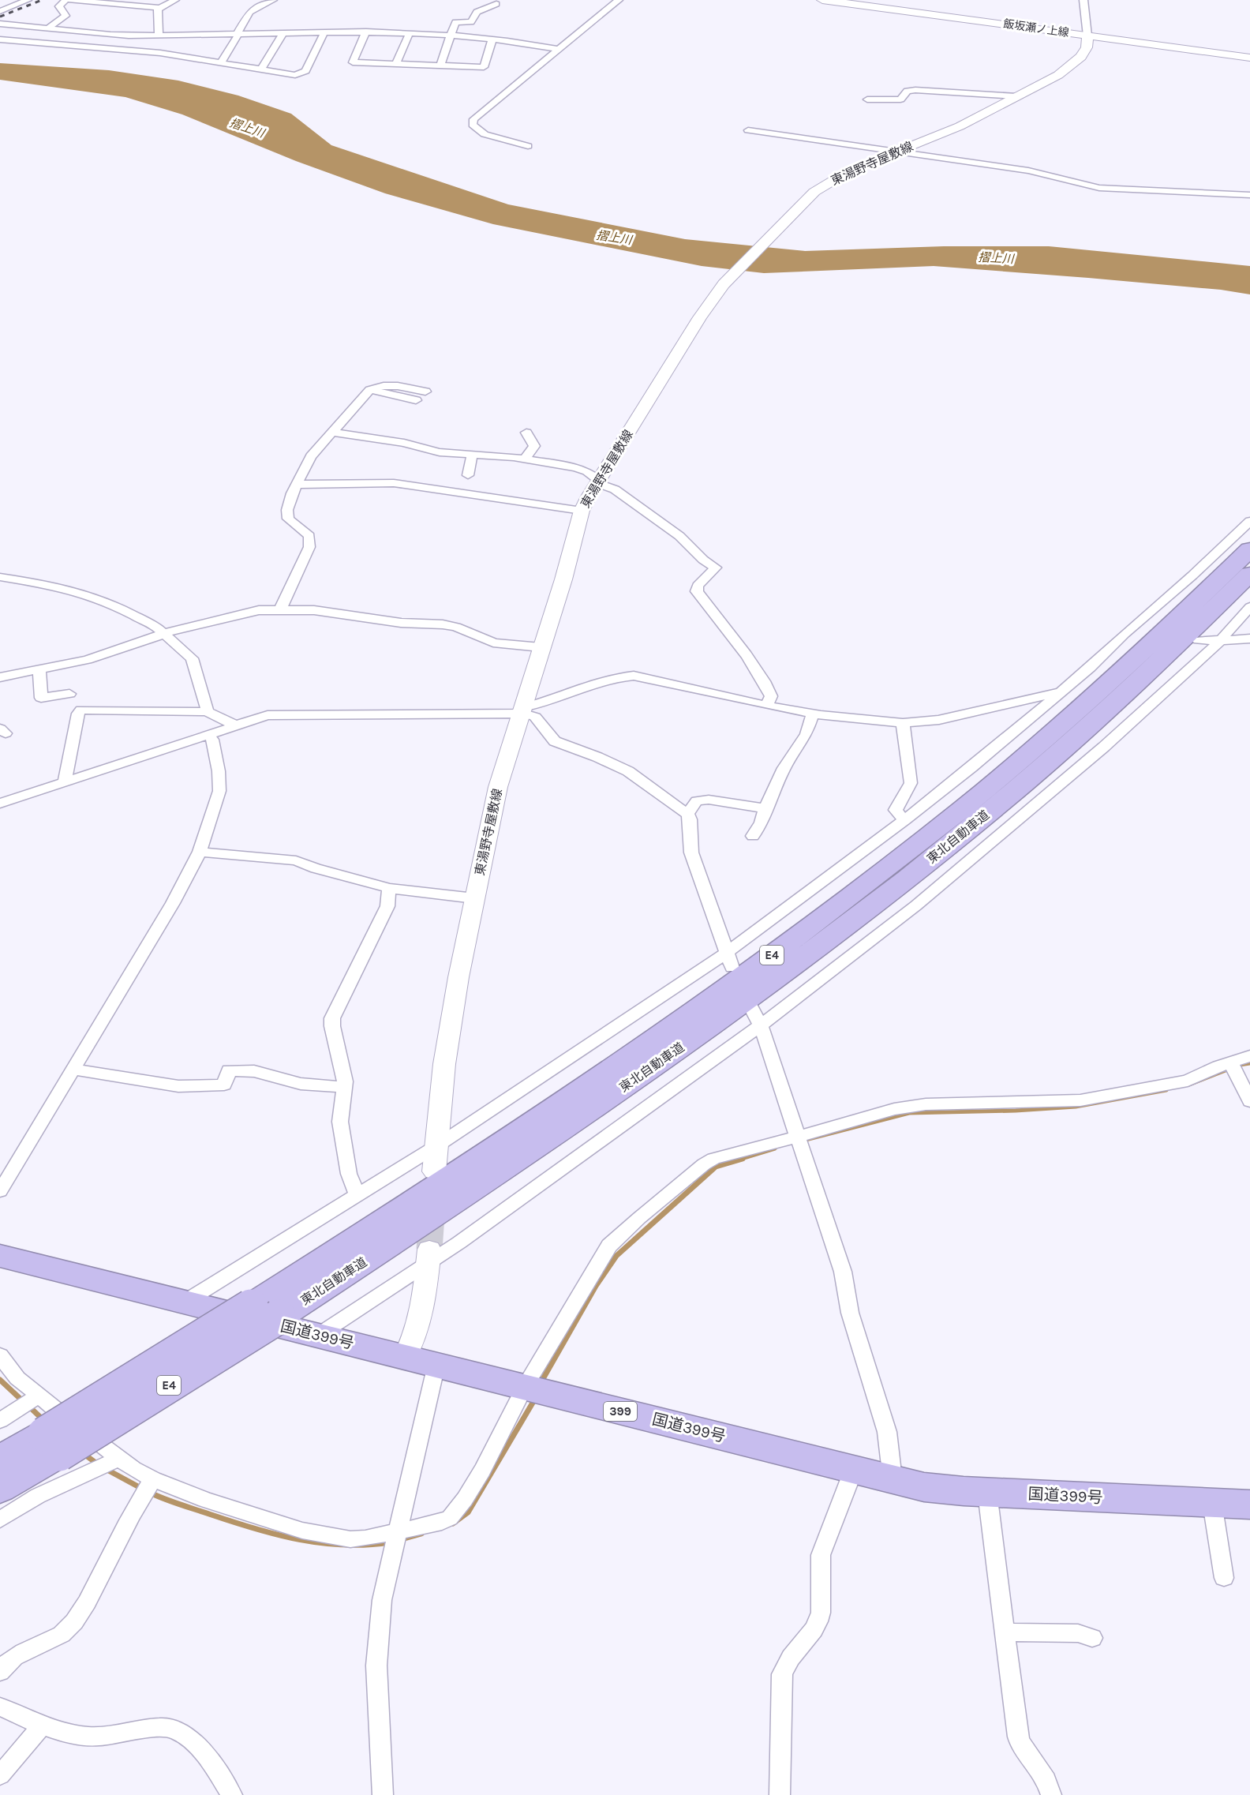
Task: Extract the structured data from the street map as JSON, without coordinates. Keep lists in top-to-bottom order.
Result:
{
  "streets": {
    "highway": [
      "東北自動車道",
      "E4",
      "国道399号",
      "399"
    ],
    "main road": ["飯坂瀬ノ上線", "東湯野寺屋敷線"]
  },
  "crossings": [
    ["飯坂瀬ノ上線", "東湯野寺屋敷線"]
  ],
  "water": ["摺上川"]
}
